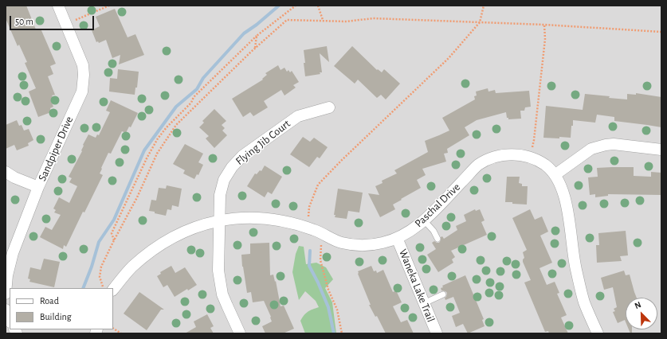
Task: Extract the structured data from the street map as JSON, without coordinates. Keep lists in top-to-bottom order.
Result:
{
  "streets": {
    "street": [
      "Flying Jib Court",
      "Sandpiper Drive",
      "Paschal Drive",
      "Waneka Lake Trail"
    ]
  },
  "crossings": [
    ["Flying Jib Court", "Paschal Drive"],
    ["Paschal Drive", "Waneka Lake Trail"]
  ],
  "legend": ["Road", "Building"],
  "scale_bar": "50 m",
  "north": "top left"
}
